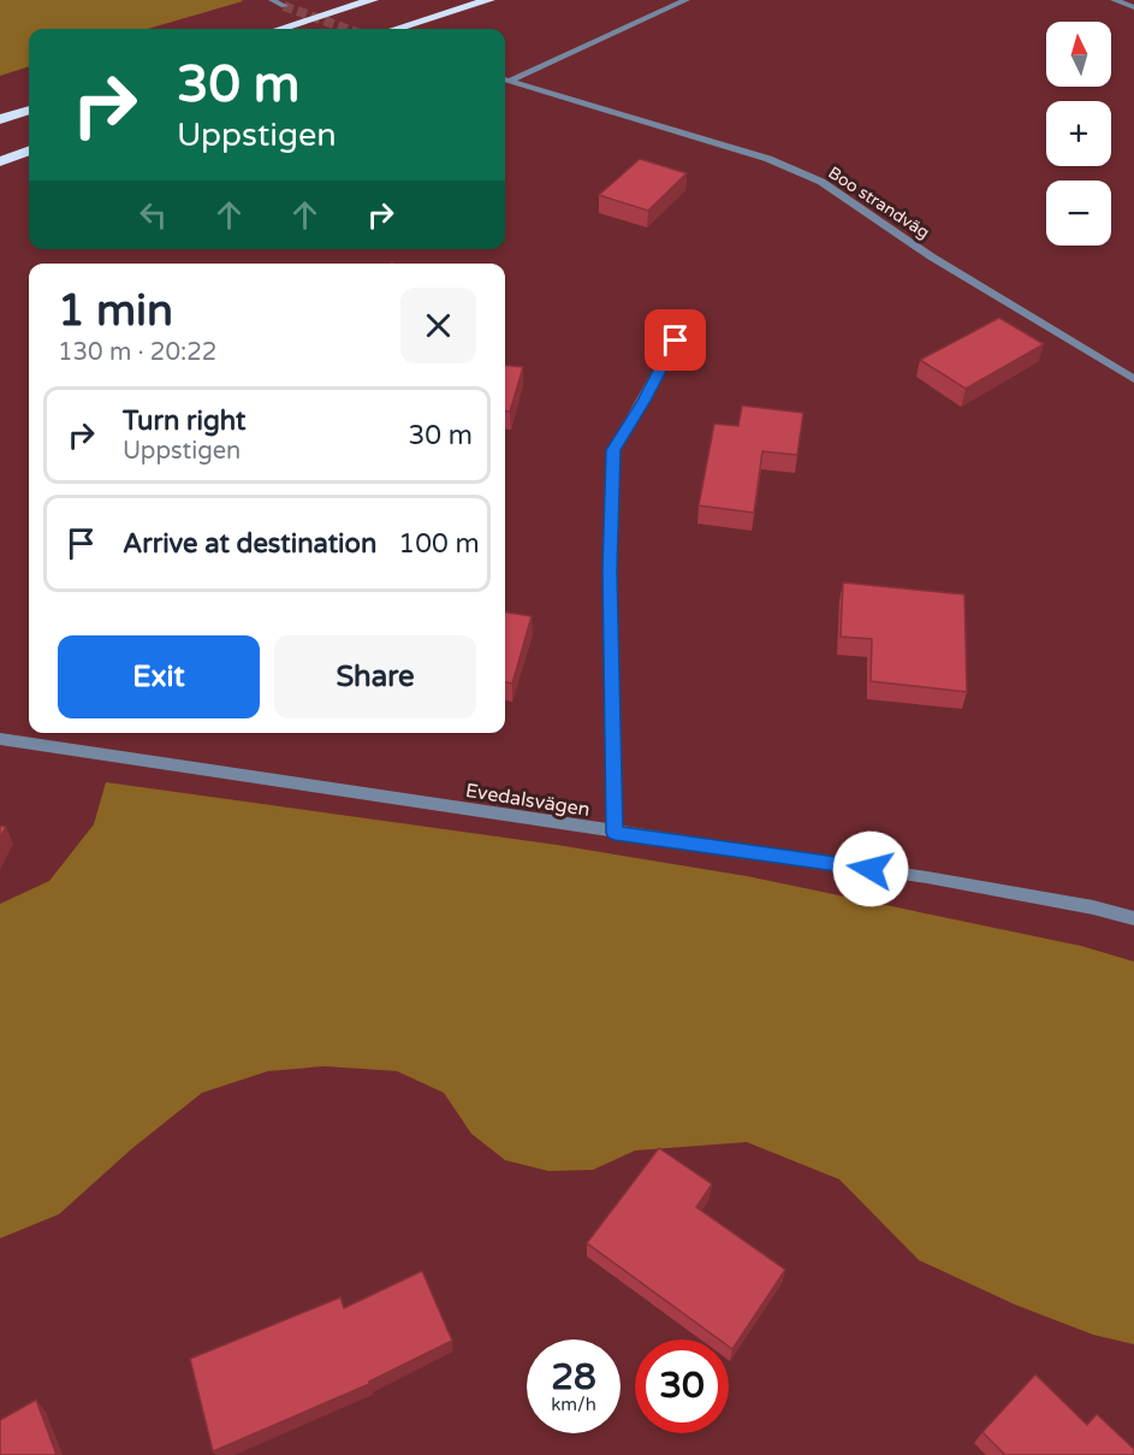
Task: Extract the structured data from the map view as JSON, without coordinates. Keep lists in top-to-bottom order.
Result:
{
  "streets": {
    "street": ["Boo strandväg", "Evedalsvägen"]
  },
  "north": "top",
  "page": {
    "map_buttons": ["+", "−"],
    "turn": ["30 m", "Uppstigen"],
    "heading": ["1 min", "130 m · 20:22"],
    "list": [
      {
        "name": "Turn right",
        "note": "Uppstigen",
        "value": "30 m"
      },
      {
        "name": "Arrive at destination",
        "value": "100 m"
      }
    ],
    "buttons": ["Exit", "Share"],
    "speed": "28 km/h",
    "limit": "30"
  }
}
